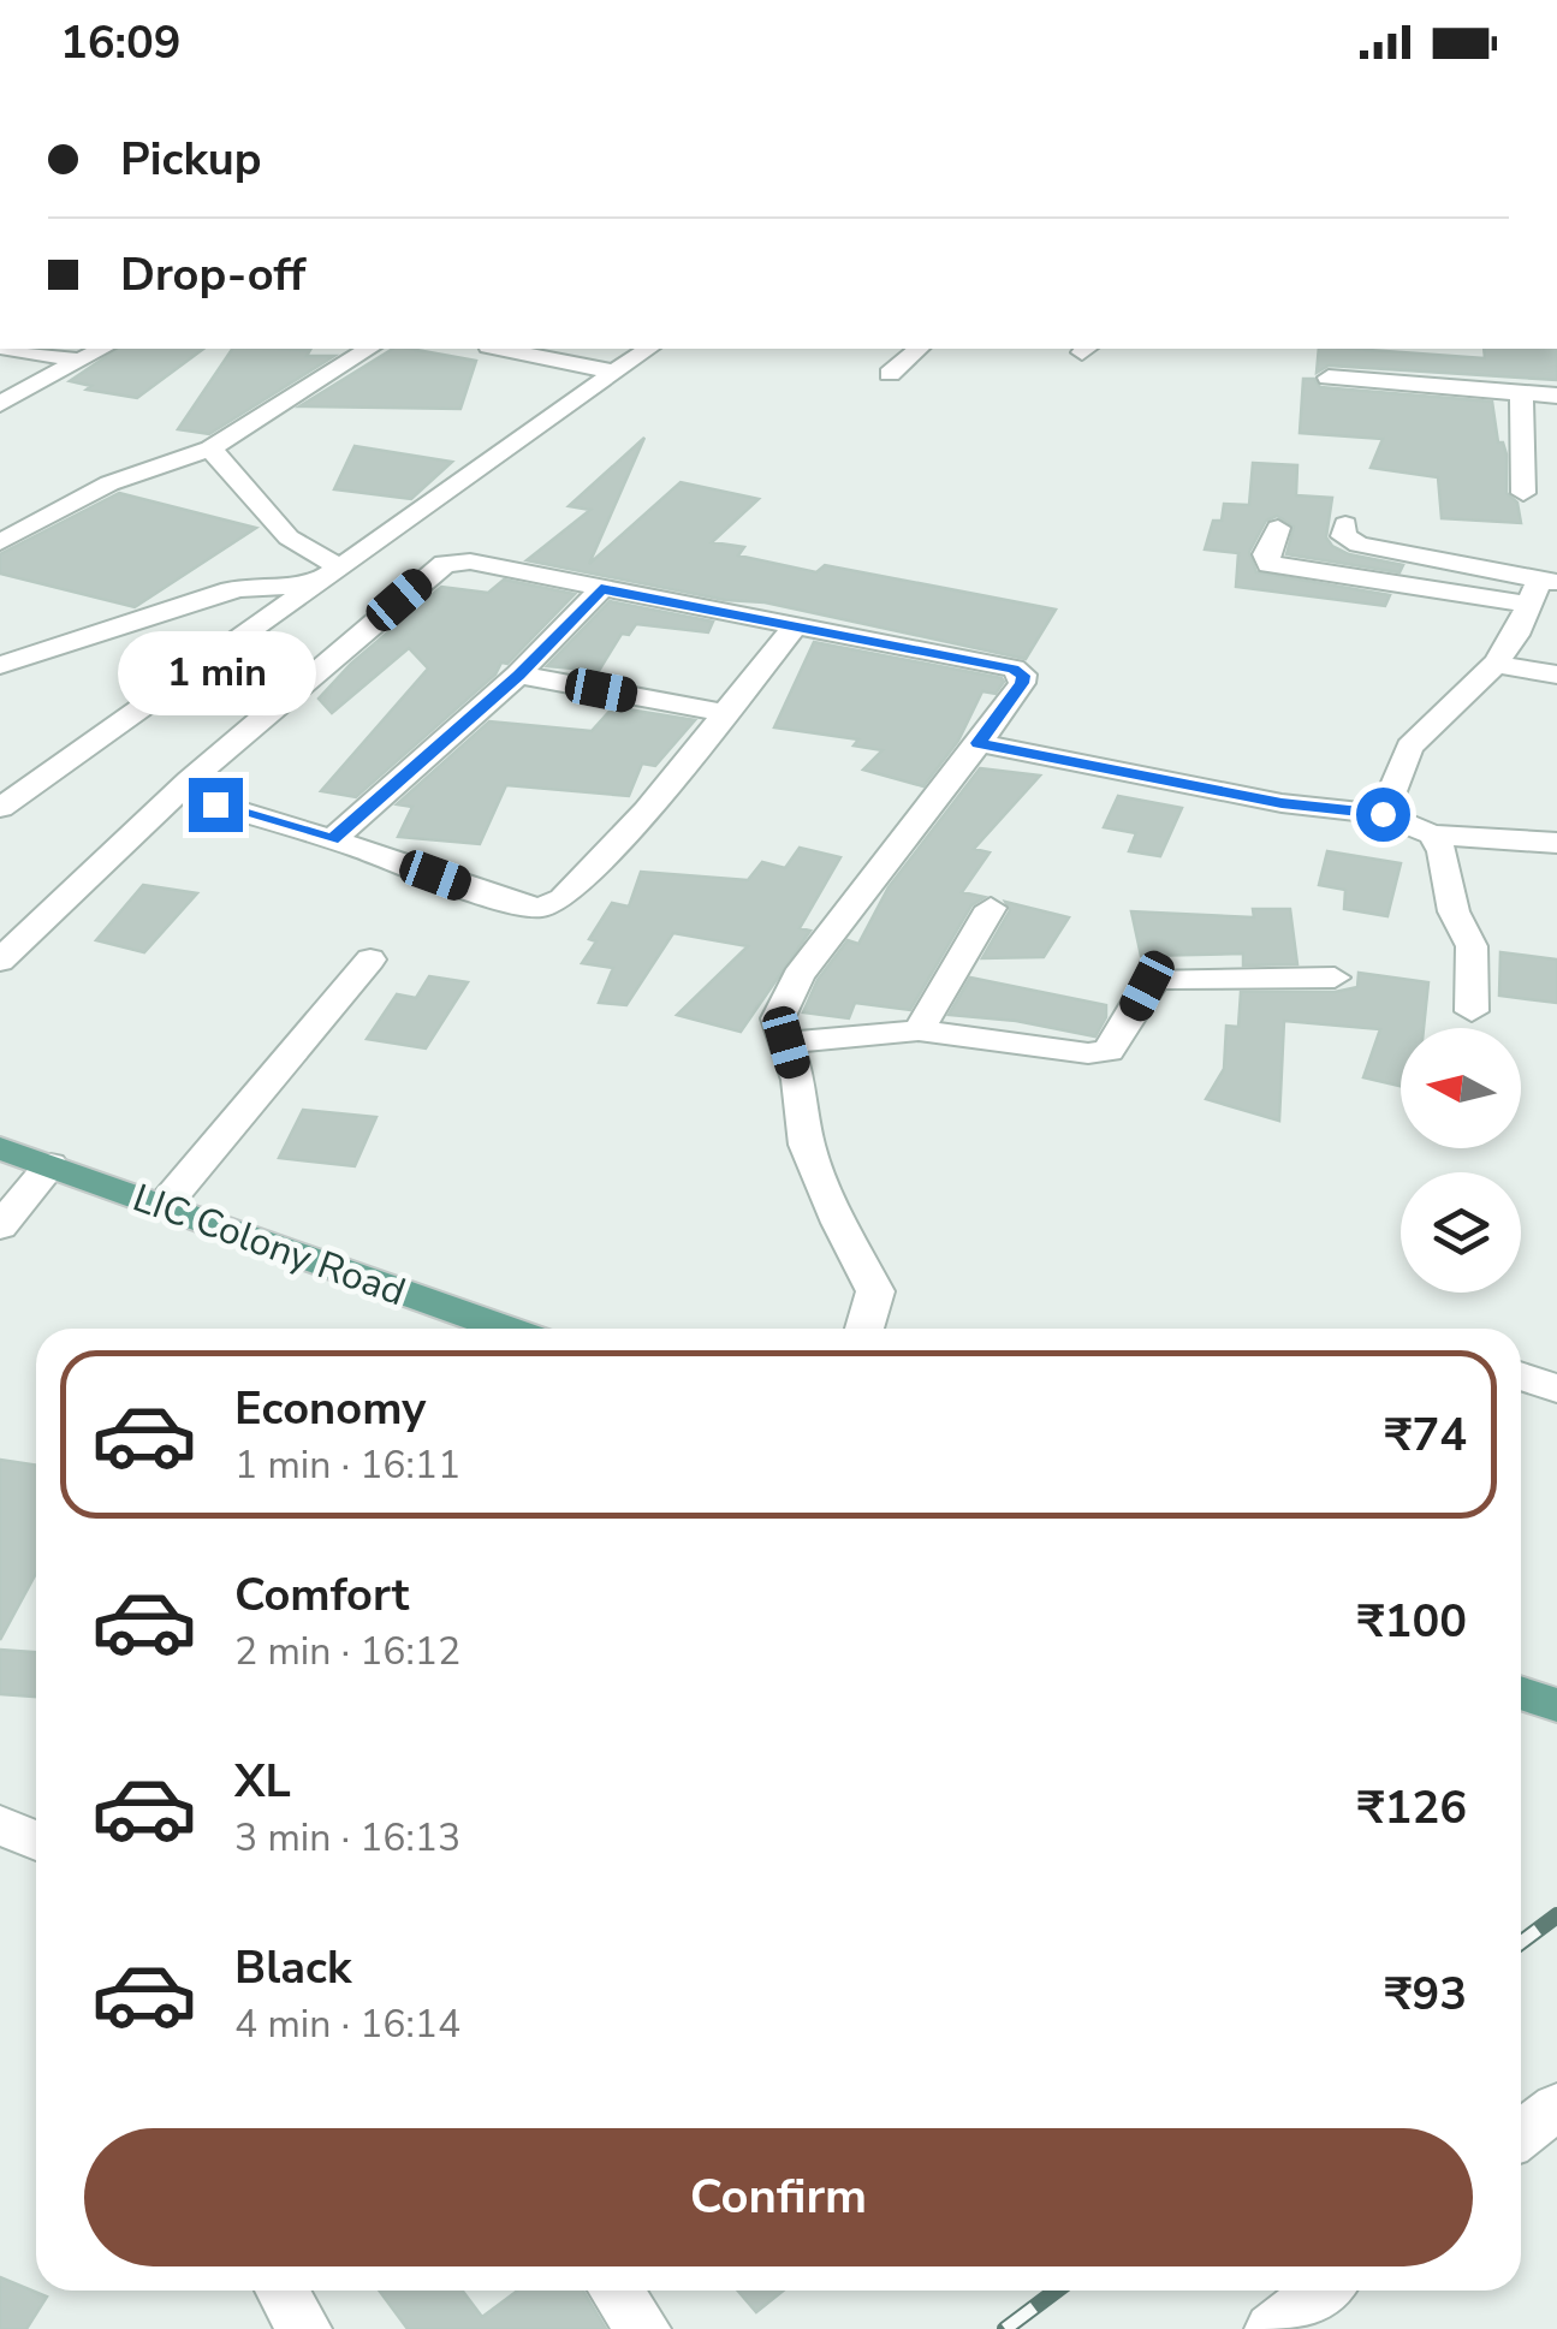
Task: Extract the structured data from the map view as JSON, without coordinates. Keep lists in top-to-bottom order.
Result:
{
  "streets": {
    "main road": ["LIC Colony Road"]
  },
  "north": "left",
  "page": {
    "status": "16:09",
    "banner": ["Pickup", "Drop-off"],
    "bubble": "1 min",
    "list": [
      {
        "name": "Economy",
        "note": "1 min · 16:11",
        "value": "₹74"
      },
      {
        "name": "Comfort",
        "note": "2 min · 16:12",
        "value": "₹100"
      },
      {
        "name": "XL",
        "note": "3 min · 16:13",
        "value": "₹126"
      },
      {
        "name": "Black",
        "note": "4 min · 16:14",
        "value": "₹93"
      }
    ],
    "buttons": "Confirm"
  }
}
